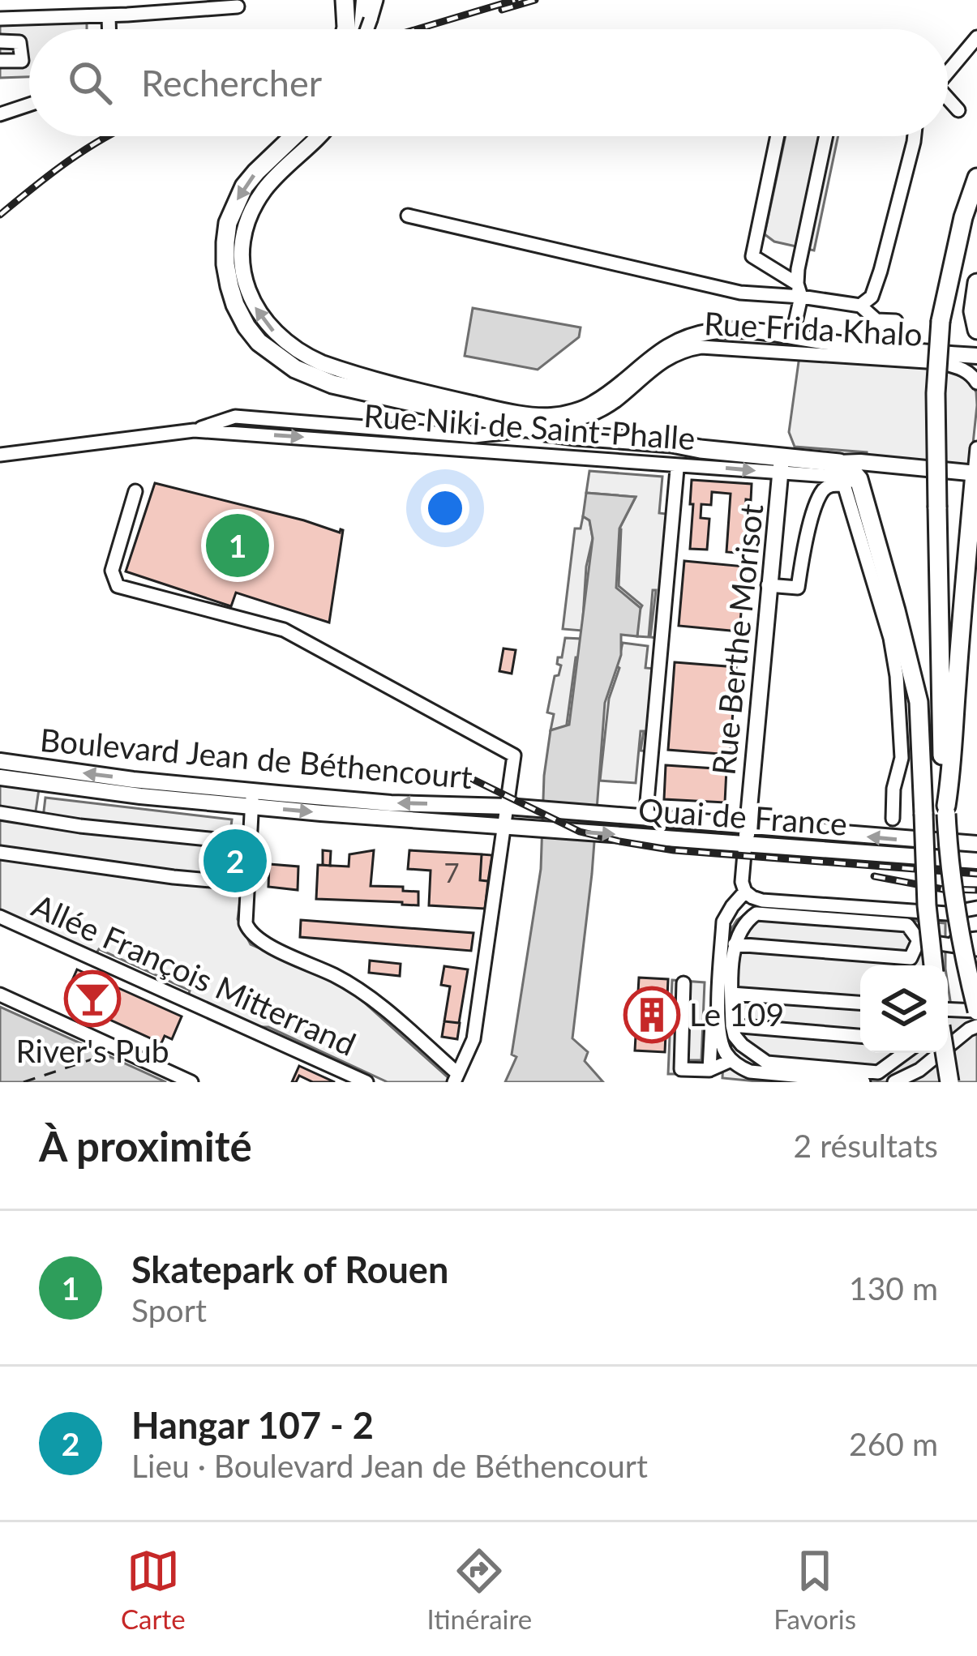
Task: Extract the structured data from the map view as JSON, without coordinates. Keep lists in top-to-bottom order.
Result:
{
  "streets": {
    "main road": [
      "Rue Frida Khalo",
      "Rue Berthe Morisot",
      "Boulevard Jean de Béthencourt",
      "Quai de France"
    ],
    "street": ["Rue Niki de Saint-Phalle", "Allée François Mitterrand"]
  },
  "crossings": [
    ["Rue Frida Khalo", "Rue Niki de Saint-Phalle"],
    ["Rue Niki de Saint-Phalle", "Rue Berthe Morisot"],
    ["Rue Berthe Morisot", "Quai de France"],
    ["Boulevard Jean de Béthencourt", "Quai de France"]
  ],
  "places": {
    "bar": ["River's Pub"],
    "building": ["Le 109"]
  },
  "house_numbers": ["7"],
  "page": {
    "search": "Rechercher",
    "pins": ["1", "2"],
    "heading": ["À proximité", "2 résultats"],
    "list": [
      {
        "mark": "1",
        "name": "Skatepark of Rouen",
        "note": "Sport",
        "value": "130 m"
      },
      {
        "mark": "2",
        "name": "Hangar 107 - 2",
        "note": "Lieu · Boulevard Jean de Béthencourt",
        "value": "260 m"
      }
    ],
    "nav": ["Carte", "Itinéraire", "Favoris"]
  }
}
